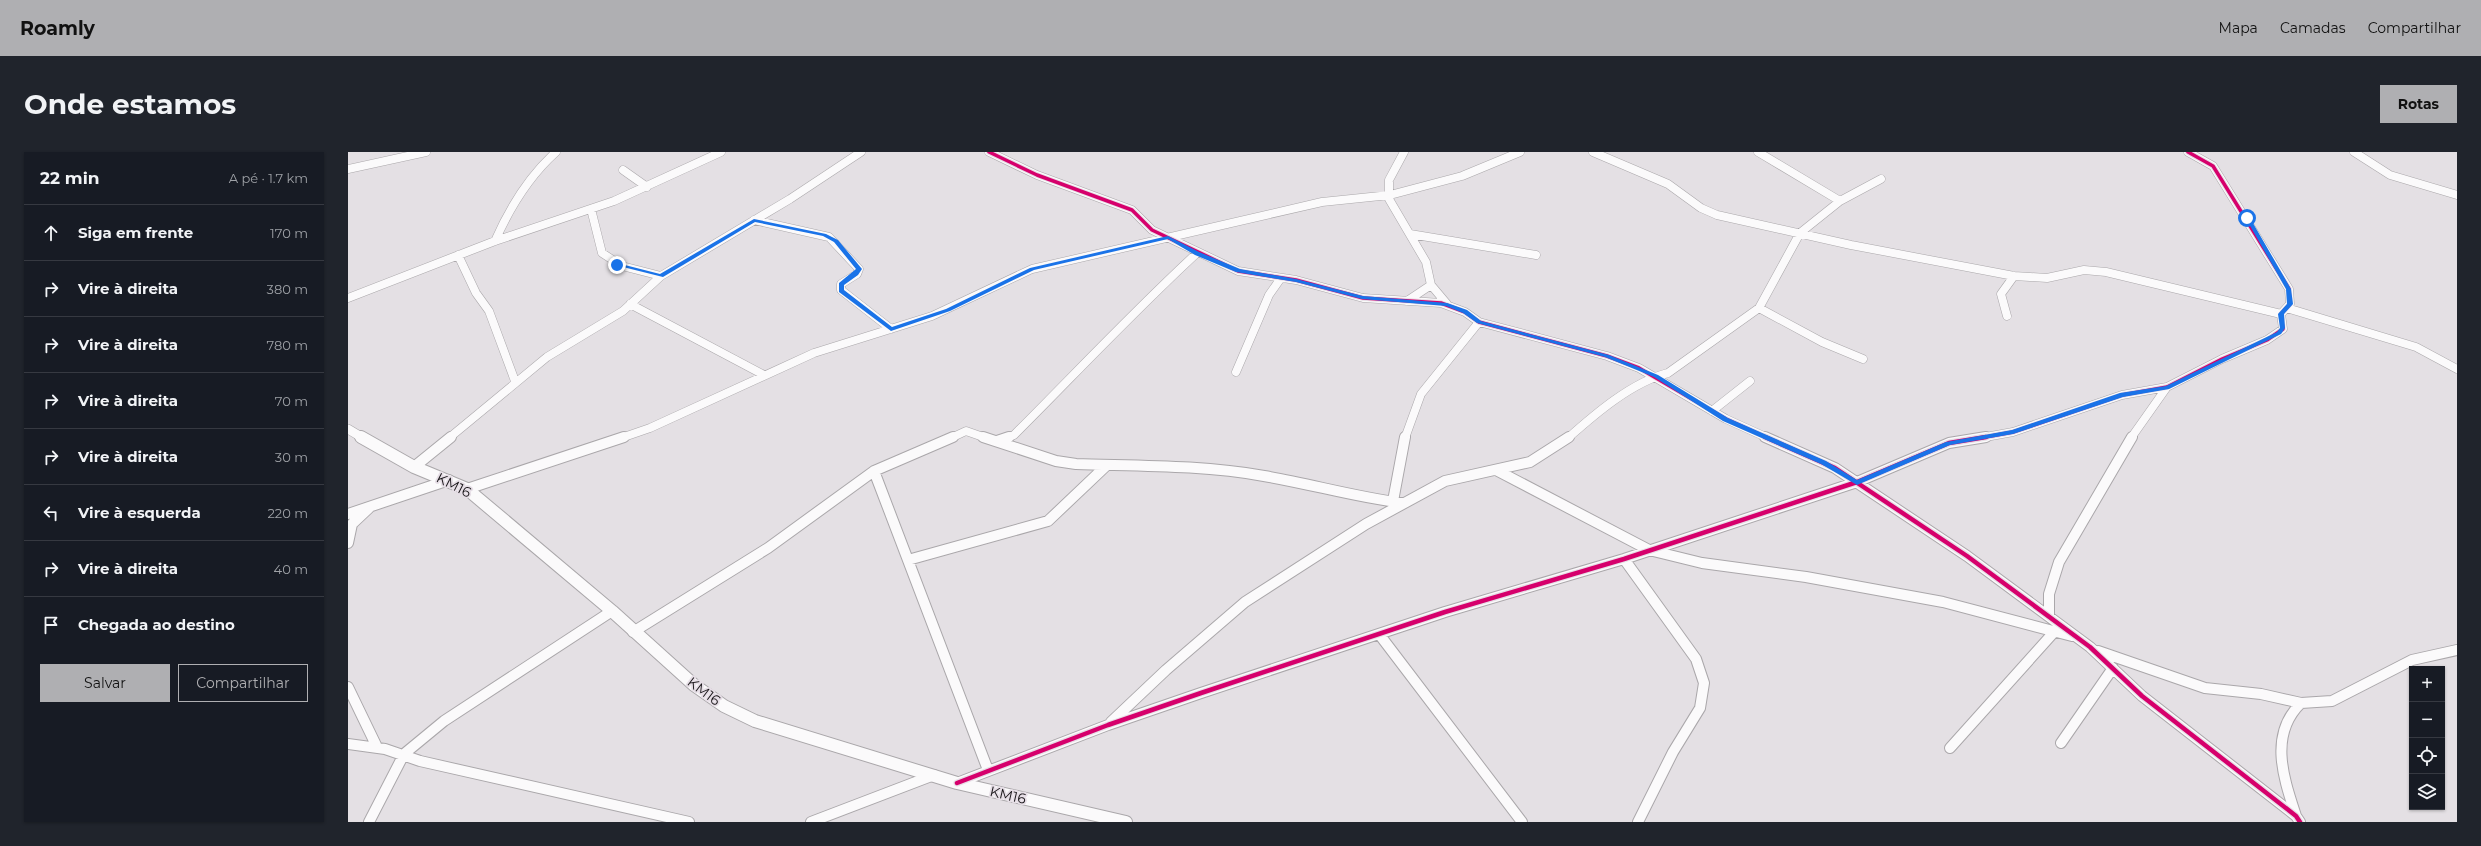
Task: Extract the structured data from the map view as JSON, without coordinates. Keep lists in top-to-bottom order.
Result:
{
  "streets": {
    "street": ["KM16"]
  },
  "page": {
    "header": "Roamly",
    "nav": ["Mapa", "Camadas", "Compartilhar"],
    "buttons": [
      "Rotas",
      ["Salvar", "Compartilhar"]
    ],
    "title": "Onde estamos",
    "heading": ["22 min", "A pé · 1.7 km"],
    "list": [
      ["Siga em frente", "170 m"],
      ["Vire à direita", "380 m"],
      ["Vire à direita", "780 m"],
      ["Vire à direita", "70 m"],
      ["Vire à direita", "30 m"],
      ["Vire à esquerda", "220 m"],
      ["Vire à direita", "40 m"],
      "Chegada ao destino"
    ],
    "map_buttons": ["+", "−"]
  }
}
